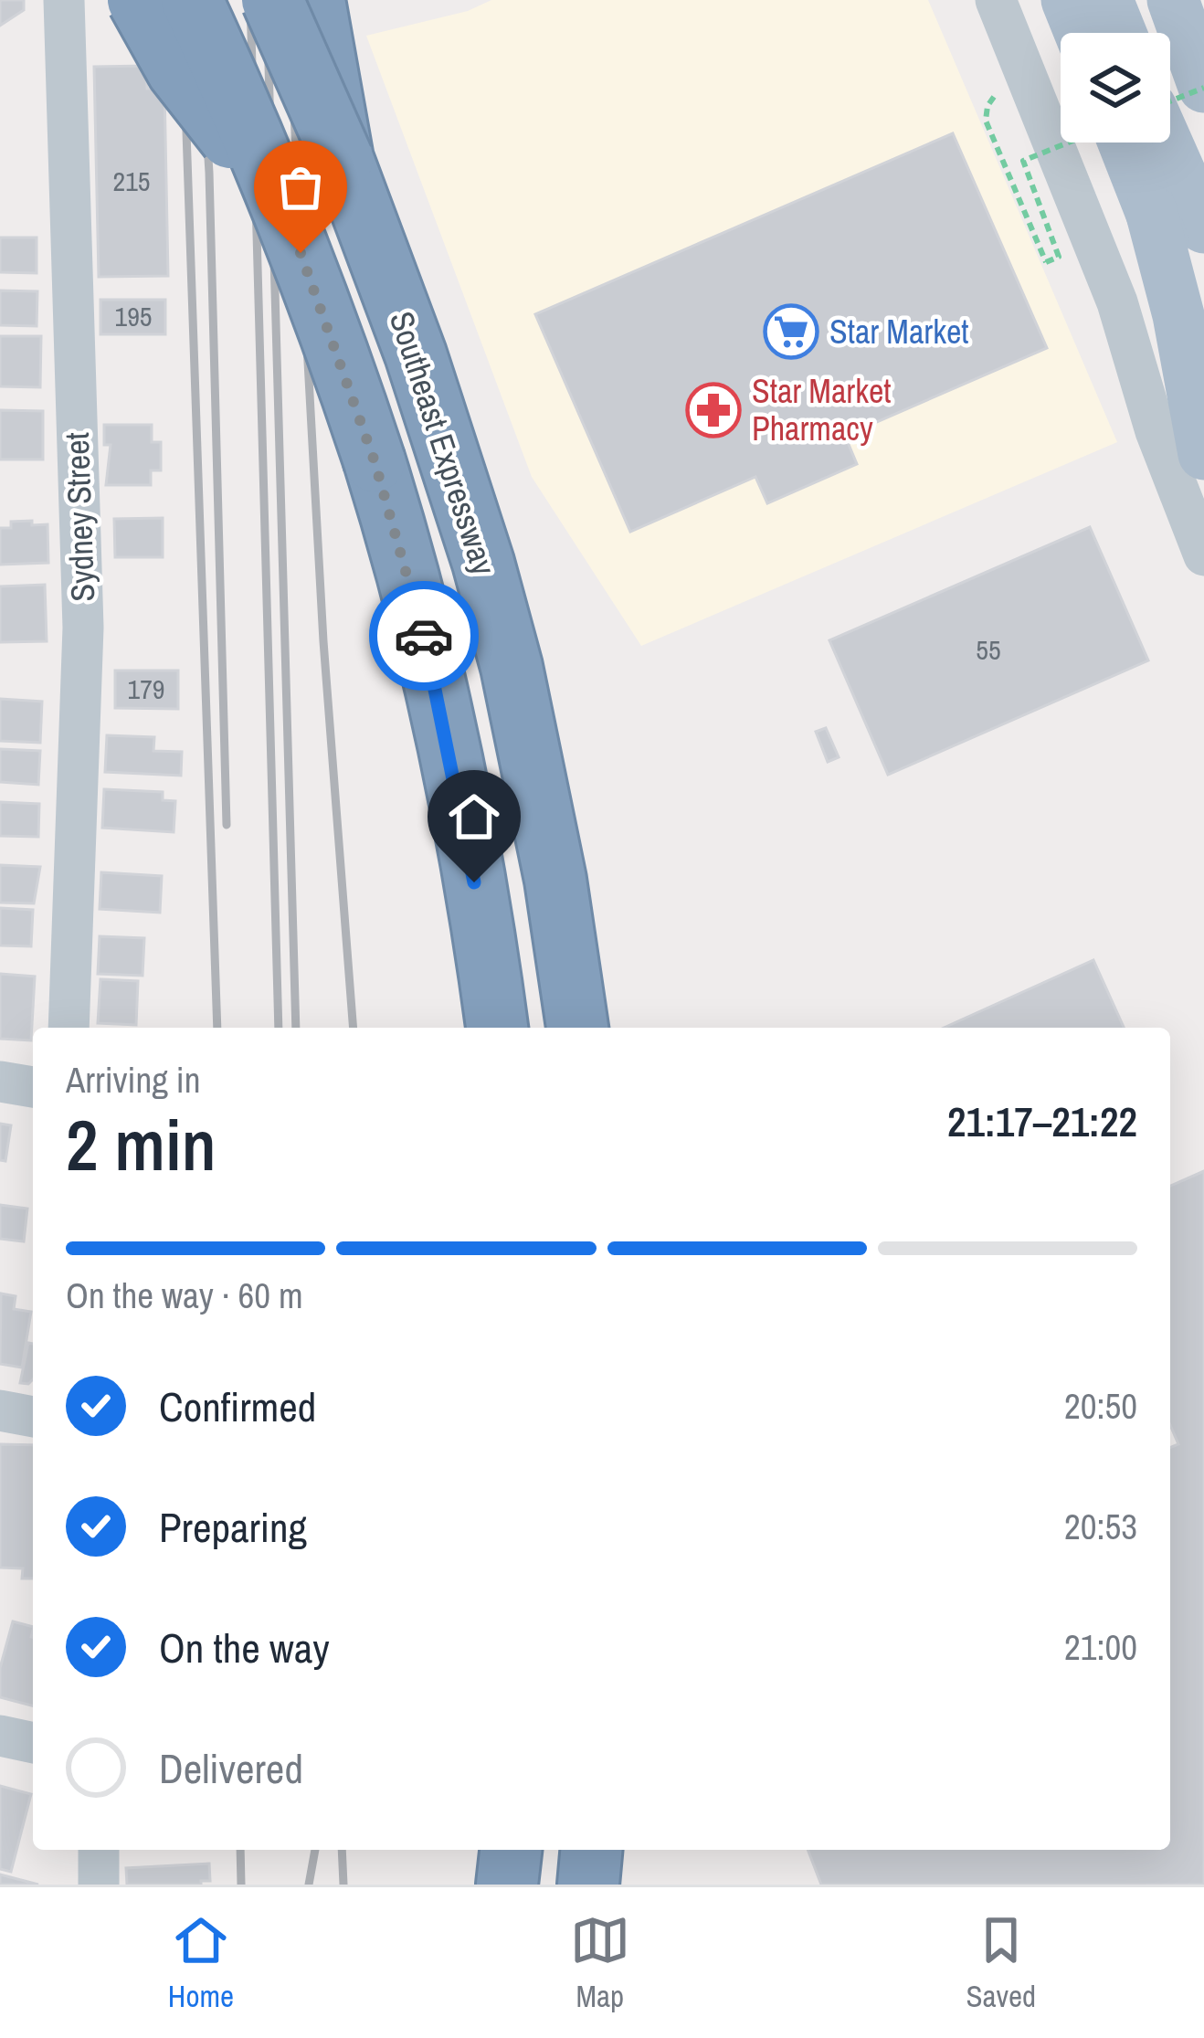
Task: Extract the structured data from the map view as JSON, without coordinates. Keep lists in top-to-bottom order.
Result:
{
  "streets": {
    "highway": ["Southeast Expressway"],
    "street": ["Sydney Street"]
  },
  "places": {
    "supermarket": ["Star Market"],
    "pharmacy": ["Star Market Pharmacy"]
  },
  "house_numbers": [
    "215",
    "195",
    "55",
    "179"
  ],
  "page": {
    "heading": ["2 min", "Arriving in", "21:17–21:22"],
    "bar": "On the way · 60 m",
    "list": [
      ["Confirmed", "20:50"],
      ["Preparing", "20:53"],
      ["On the way", "21:00"],
      "Delivered"
    ],
    "tabs": ["Home", "Map", "Saved"]
  }
}
